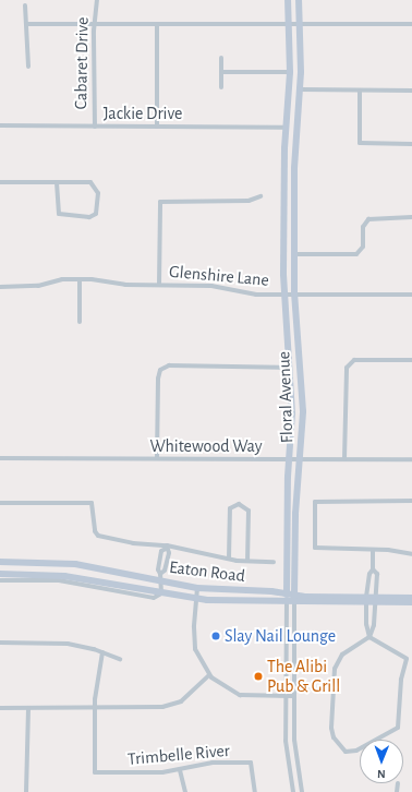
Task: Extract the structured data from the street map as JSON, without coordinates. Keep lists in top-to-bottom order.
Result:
{
  "streets": {
    "street": [
      "Cabaret Drive",
      "Jackie Drive",
      "Glenshire Lane",
      "Floral Avenue",
      "Whitewood Way",
      "Eaton Road",
      "Trimbelle River"
    ]
  },
  "crossings": [
    ["Cabaret Drive", "Jackie Drive"],
    ["Jackie Drive", "Floral Avenue"],
    ["Glenshire Lane", "Floral Avenue"],
    ["Floral Avenue", "Whitewood Way"],
    ["Floral Avenue", "Eaton Road"]
  ],
  "places": ["Slay Nail Lounge", "The Alibi Pub & Grill"],
  "north": "bottom"
}
